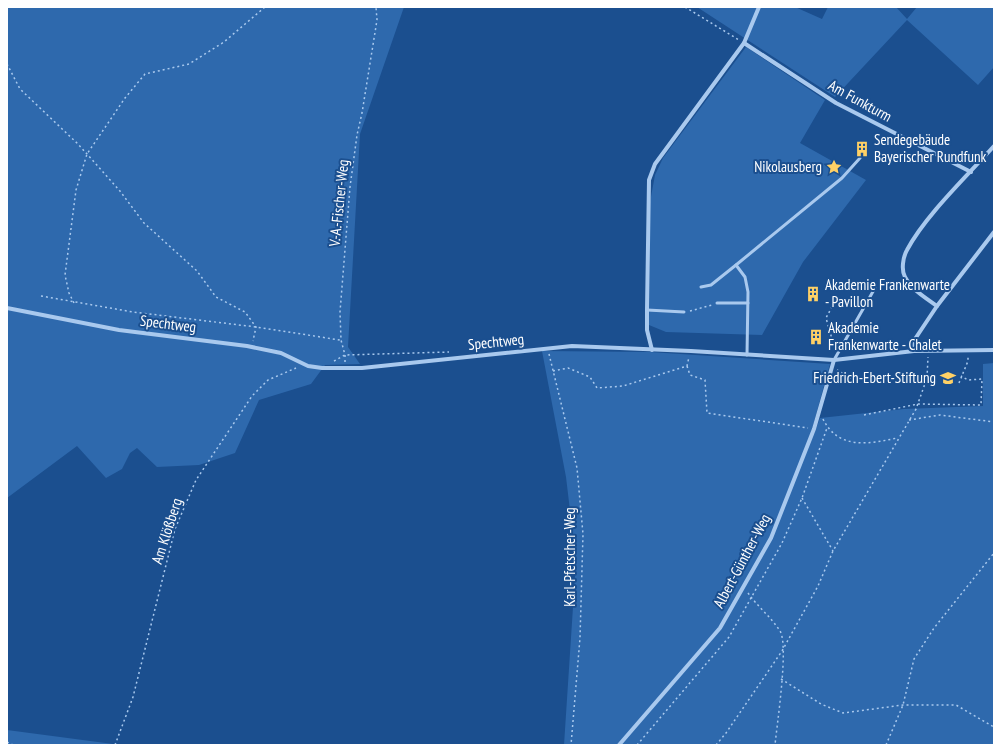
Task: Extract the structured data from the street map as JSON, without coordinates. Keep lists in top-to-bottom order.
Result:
{
  "streets": {
    "street": ["Am Funkturm", "Spechtweg", "Albert-Günther-Weg"],
    "path": ["V.-A.-Fischer-Weg", "Am Klößberg", "Karl-Pfetscher-Weg"]
  },
  "crossings": [
    ["Spechtweg", "Am Klößberg"],
    ["Spechtweg", "Karl-Pfetscher-Weg"],
    ["Spechtweg", "Albert-Günther-Weg"]
  ],
  "places": {
    "building": ["Sendegebäude Bayerischer Rundfunk", "Akademie Frankenwarte - Pavillon", "Akademie Frankenwarte - Chalet"],
    "place": ["Nikolausberg"],
    "school or university": ["Friedrich-Ebert-Stiftung"]
  }
}
